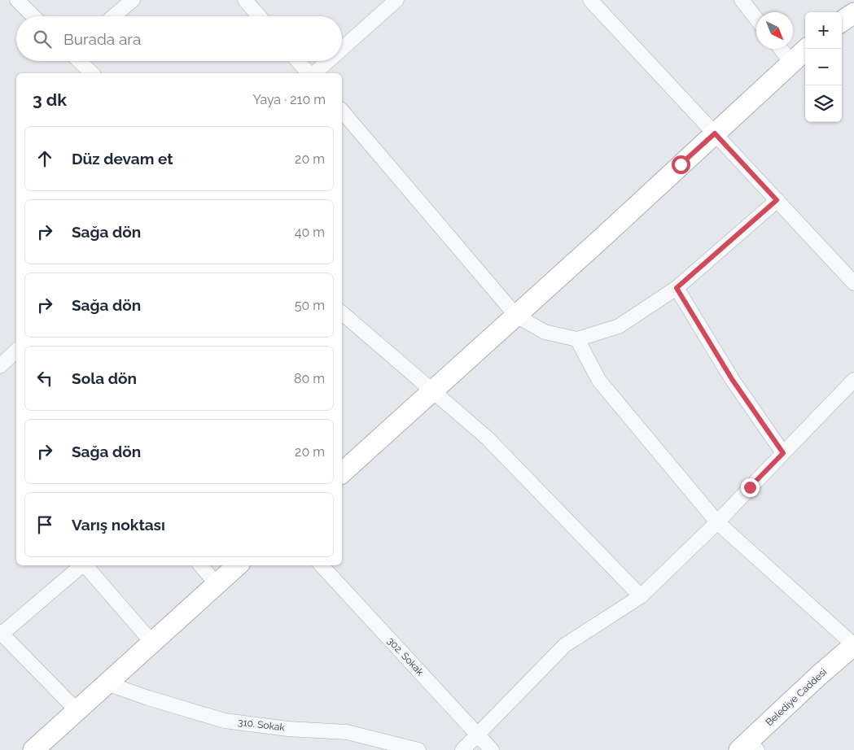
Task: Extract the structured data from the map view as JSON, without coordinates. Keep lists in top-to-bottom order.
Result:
{
  "streets": {
    "street": ["302. Sokak", "Belediye Caddesi", "310. Sokak"]
  },
  "north": "bottom right",
  "page": {
    "map_buttons": ["+", "−"],
    "search": "Burada ara",
    "heading": ["3 dk", "Yaya · 210 m"],
    "list": [
      ["Düz devam et", "20 m"],
      ["Sağa dön", "40 m"],
      ["Sağa dön", "50 m"],
      ["Sola dön", "80 m"],
      ["Sağa dön", "20 m"],
      "Varış noktası"
    ]
  }
}
